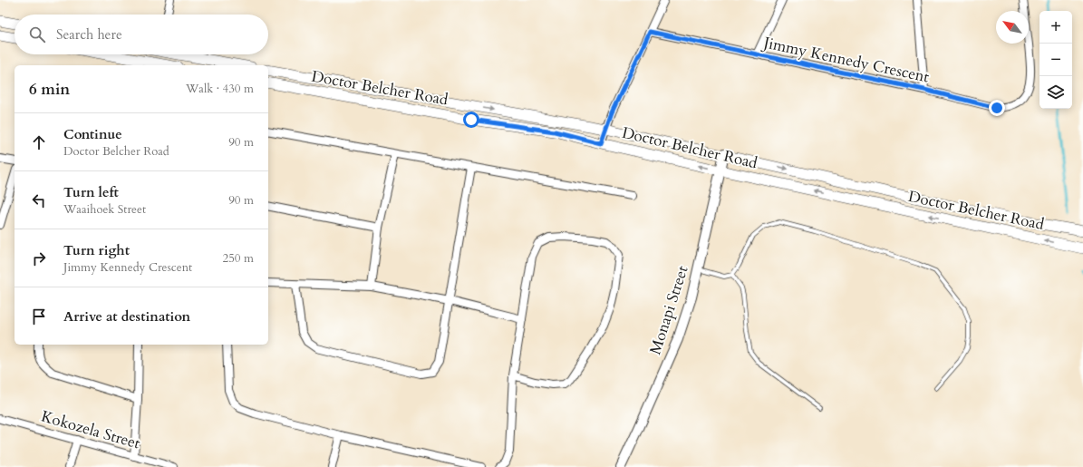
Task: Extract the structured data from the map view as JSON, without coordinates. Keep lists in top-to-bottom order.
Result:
{
  "streets": {
    "main road": ["Doctor Belcher Road"],
    "street": ["Jimmy Kennedy Crescent", "Monapi Street", "Kokozela Street"]
  },
  "crossings": [
    ["Doctor Belcher Road", "Monapi Street"]
  ],
  "north": "top left",
  "page": {
    "map_buttons": ["+", "−"],
    "search": "Search here",
    "heading": ["6 min", "Walk · 430 m"],
    "list": [
      ["Continue", "Doctor Belcher Road", "90 m"],
      ["Turn left", "Waaihoek Street", "90 m"],
      ["Turn right", "Jimmy Kennedy Crescent", "250 m"],
      "Arrive at destination"
    ]
  }
}
